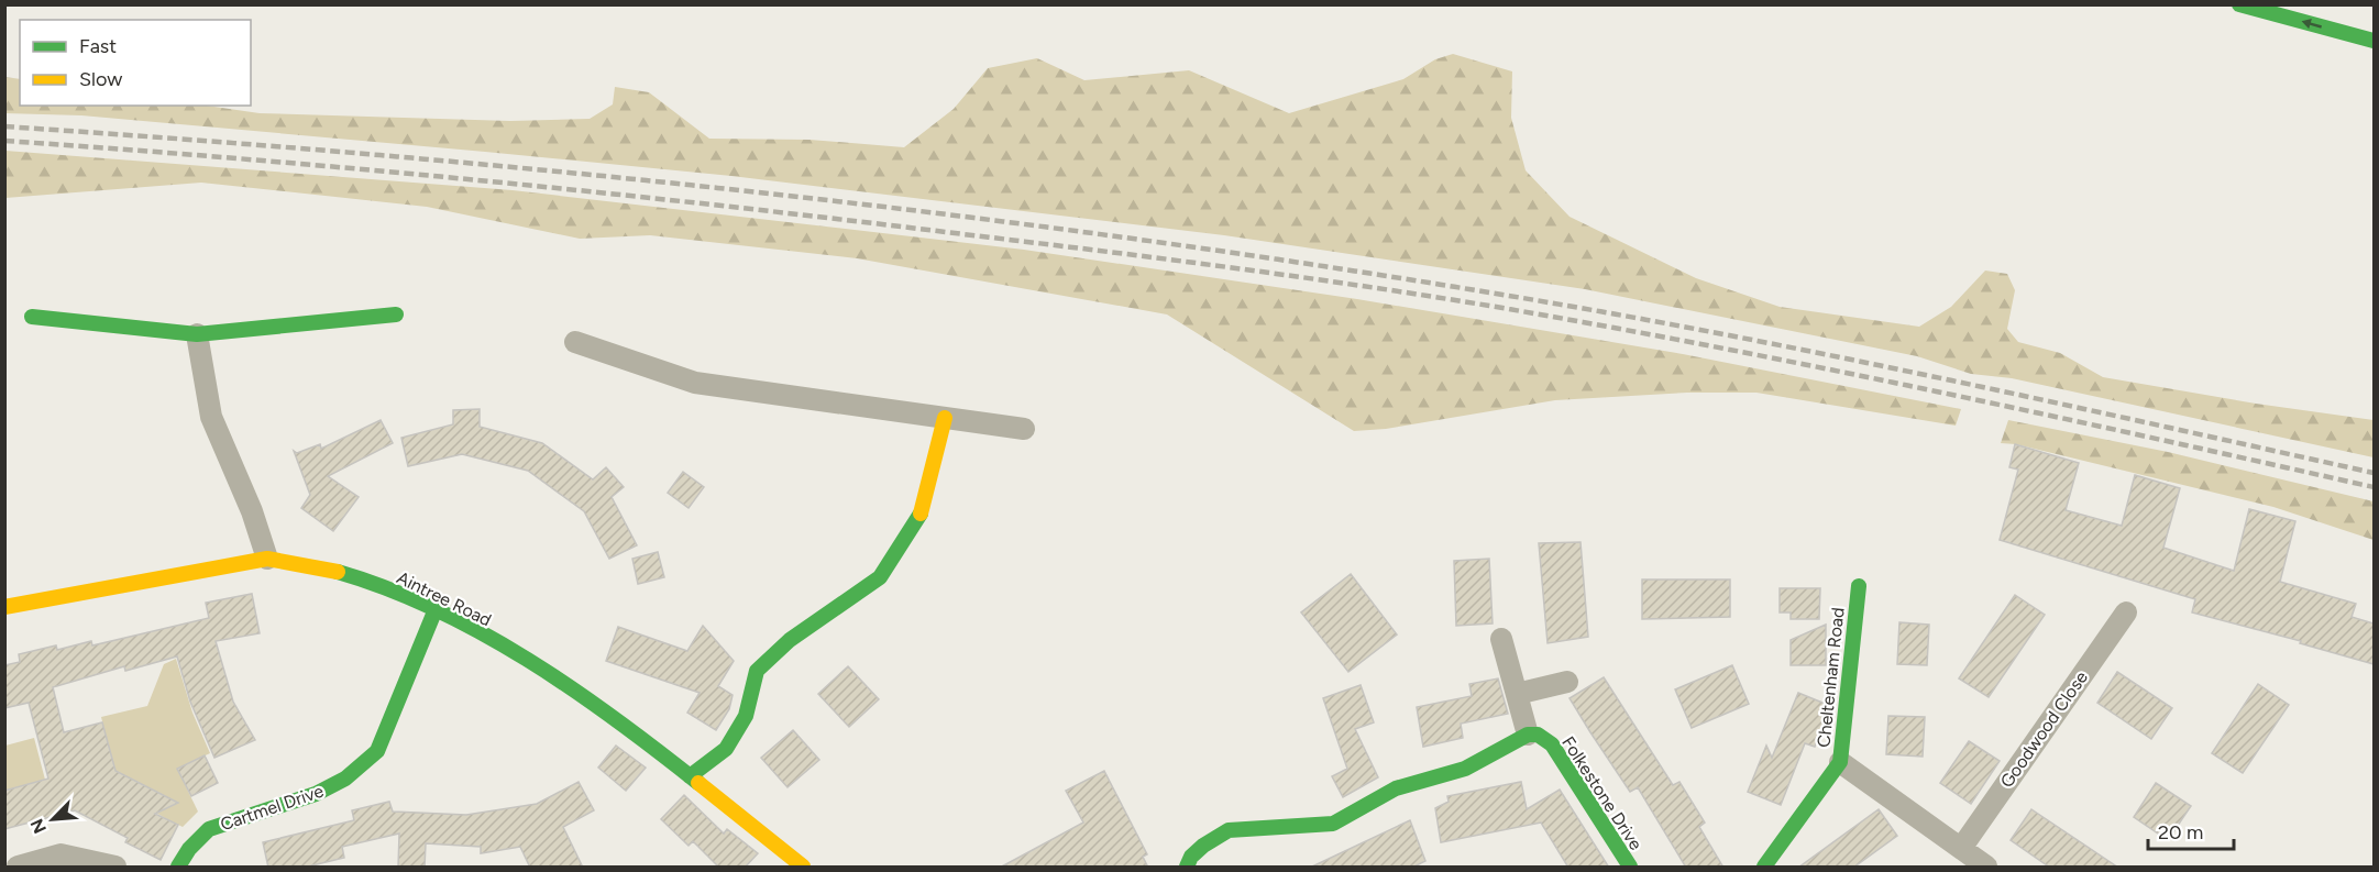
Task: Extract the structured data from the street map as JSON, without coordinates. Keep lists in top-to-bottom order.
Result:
{
  "streets": {
    "main road": [
      "Aintree Road",
      "Cheltenham Road",
      "Folkestone Drive",
      "Cartmel Drive"
    ],
    "street": ["Goodwood Close"]
  },
  "crossings": [
    ["Aintree Road", "Cartmel Drive"]
  ],
  "legend": ["Fast", "Slow"],
  "scale_bar": "20 m",
  "north": "bottom left"
}
